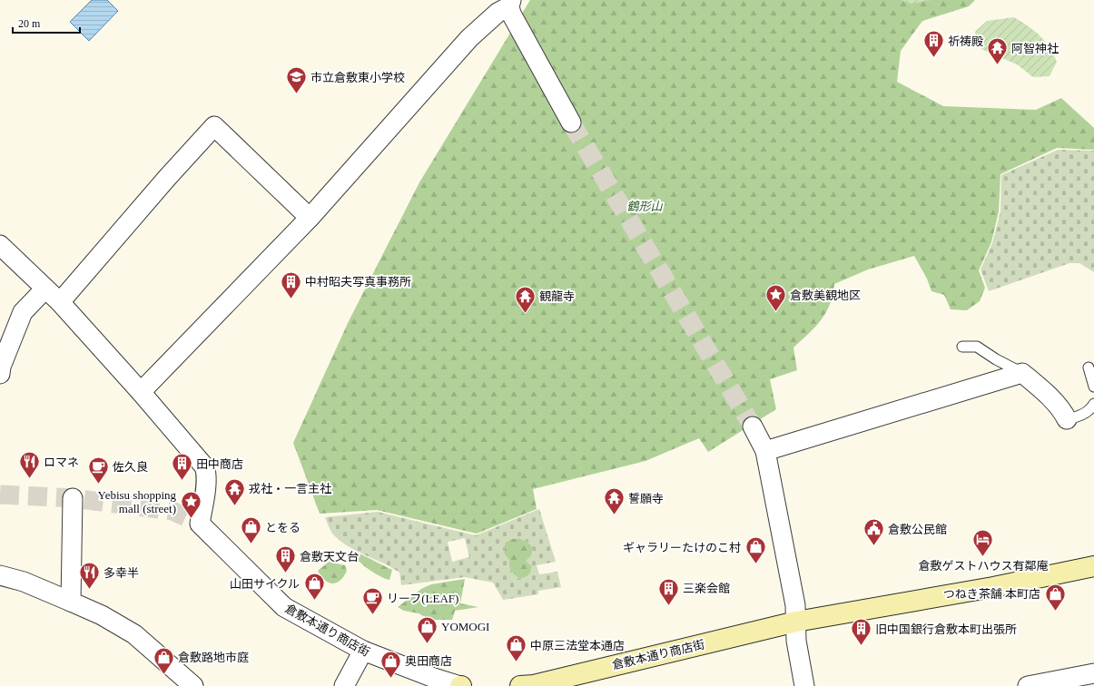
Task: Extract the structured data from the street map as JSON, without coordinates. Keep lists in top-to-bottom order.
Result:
{
  "streets": {
    "street": ["倉敷本通り商店街"]
  },
  "parks": ["鶴形山"],
  "places": {
    "building": [
      "祈祷殿",
      "中村昭夫写真事務所",
      "田中商店",
      "倉敷天文台",
      "三楽会館",
      "旧中国銀行倉敷本町出張所"
    ],
    "temple": [
      "阿智神社",
      "観龍寺",
      "戎社・一言主社",
      "誓願寺"
    ],
    "school or university": ["市立倉敷東小学校"],
    "place": ["倉敷美観地区", "Yebisu shopping mall (street)"],
    "restaurant": ["ロマネ", "多幸半"],
    "cafe": ["佐久良", "リーフ(LEAF)"],
    "shop": [
      "とをる",
      "ギャラリーたけのこ村",
      "山田サイクル",
      "つねき茶舗 本町店",
      "YOMOGI",
      "中原三法堂本通店",
      "倉敷路地市庭",
      "奥田商店"
    ],
    "public building": ["倉敷公民館"],
    "hotel": ["倉敷ゲストハウス有鄰庵"]
  },
  "scale_bar": "20 m"
}
